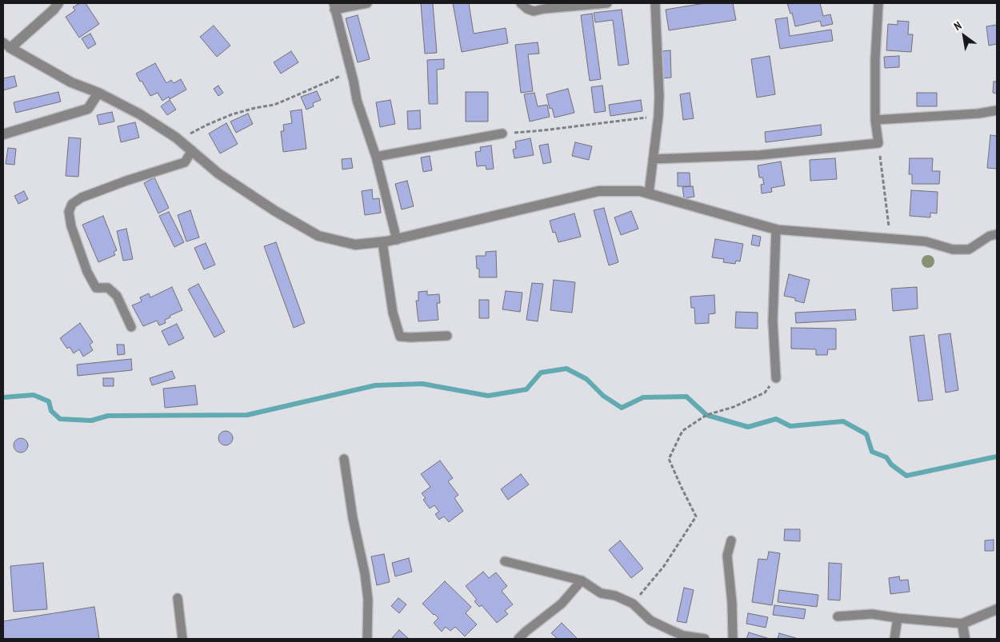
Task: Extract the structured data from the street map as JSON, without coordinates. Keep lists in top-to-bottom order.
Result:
{
  "north": "top left"
}
